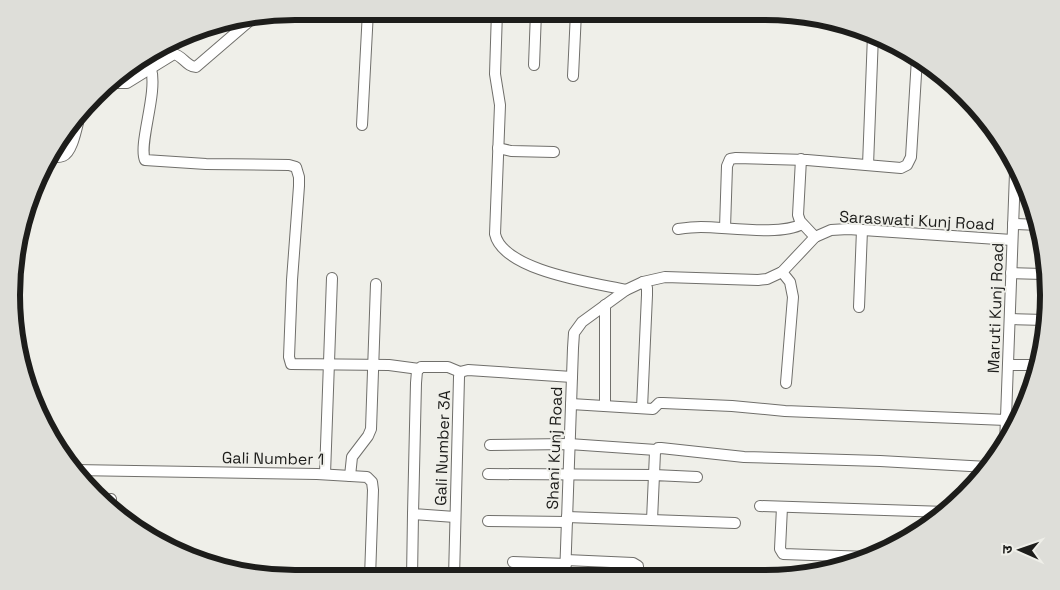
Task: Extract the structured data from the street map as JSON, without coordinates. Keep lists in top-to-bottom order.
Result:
{
  "streets": {
    "street": [
      "Saraswati Kunj Road",
      "Maruti Kunj Road",
      "Gali Number 3A",
      "Shani Kunj Road",
      "Gali Number 1"
    ]
  },
  "crossings": [
    ["Saraswati Kunj Road", "Maruti Kunj Road"],
    ["Gali Number 3A", "Shani Kunj Road"]
  ],
  "north": "left"
}
